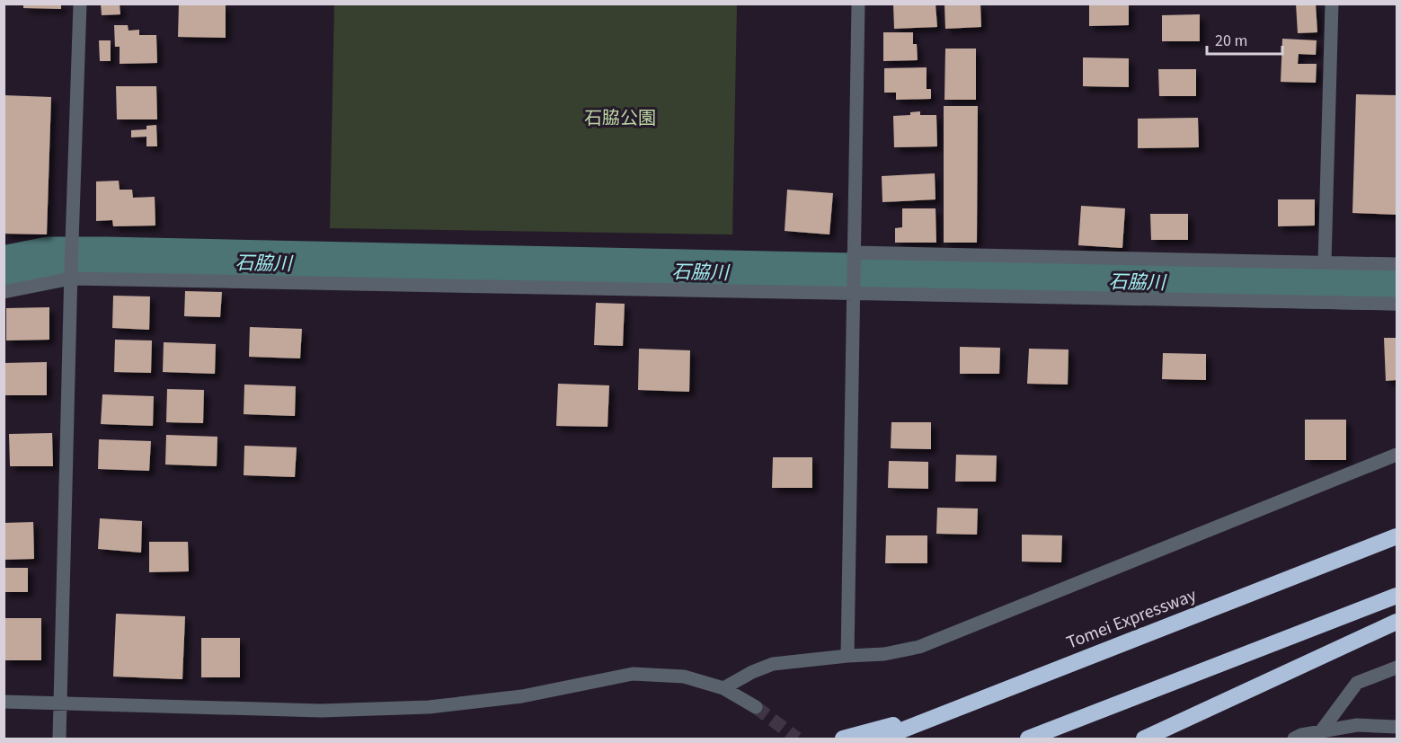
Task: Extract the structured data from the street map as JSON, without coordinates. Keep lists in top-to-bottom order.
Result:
{
  "streets": {
    "highway": ["Tomei Expressway"]
  },
  "water": ["石脇川"],
  "parks": ["石脇公園"],
  "scale_bar": "20 m"
}
